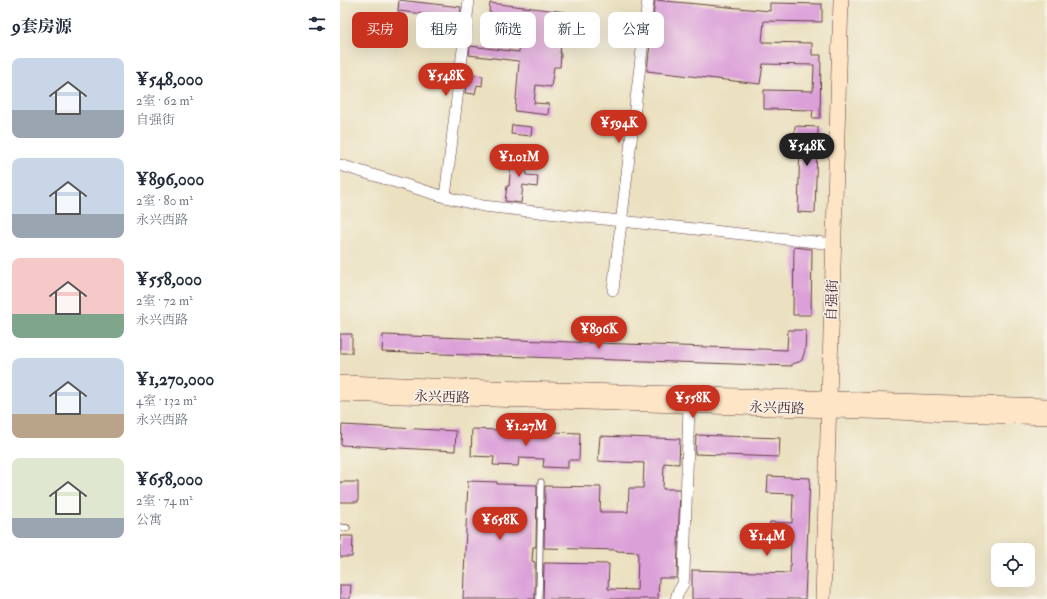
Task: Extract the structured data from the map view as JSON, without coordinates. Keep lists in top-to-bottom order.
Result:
{
  "streets": {
    "main road": ["自强街", "永兴西路"]
  },
  "crossings": [
    ["自强街", "永兴西路"]
  ],
  "page": {
    "heading": "9套房源",
    "chip": [
      "买房",
      "租房",
      "筛选",
      "新上",
      "公寓"
    ],
    "list": [
      {
        "name": "¥548,000",
        "note": "2室 · 62 m² · 自强街"
      },
      {
        "name": "¥896,000",
        "note": "2室 · 80 m² · 永兴西路"
      },
      {
        "name": "¥558,000",
        "note": "2室 · 72 m² · 永兴西路"
      },
      {
        "name": "¥1,270,000",
        "note": "4室 · 132 m² · 永兴西路"
      },
      {
        "name": "¥658,000",
        "note": "2室 · 74 m² · 公寓"
      }
    ],
    "price": [
      "¥548K",
      "¥594K",
      "¥548K",
      "¥1.01M",
      "¥896K",
      "¥558K",
      "¥1.27M",
      "¥658K",
      "¥1.4M"
    ]
  }
}
